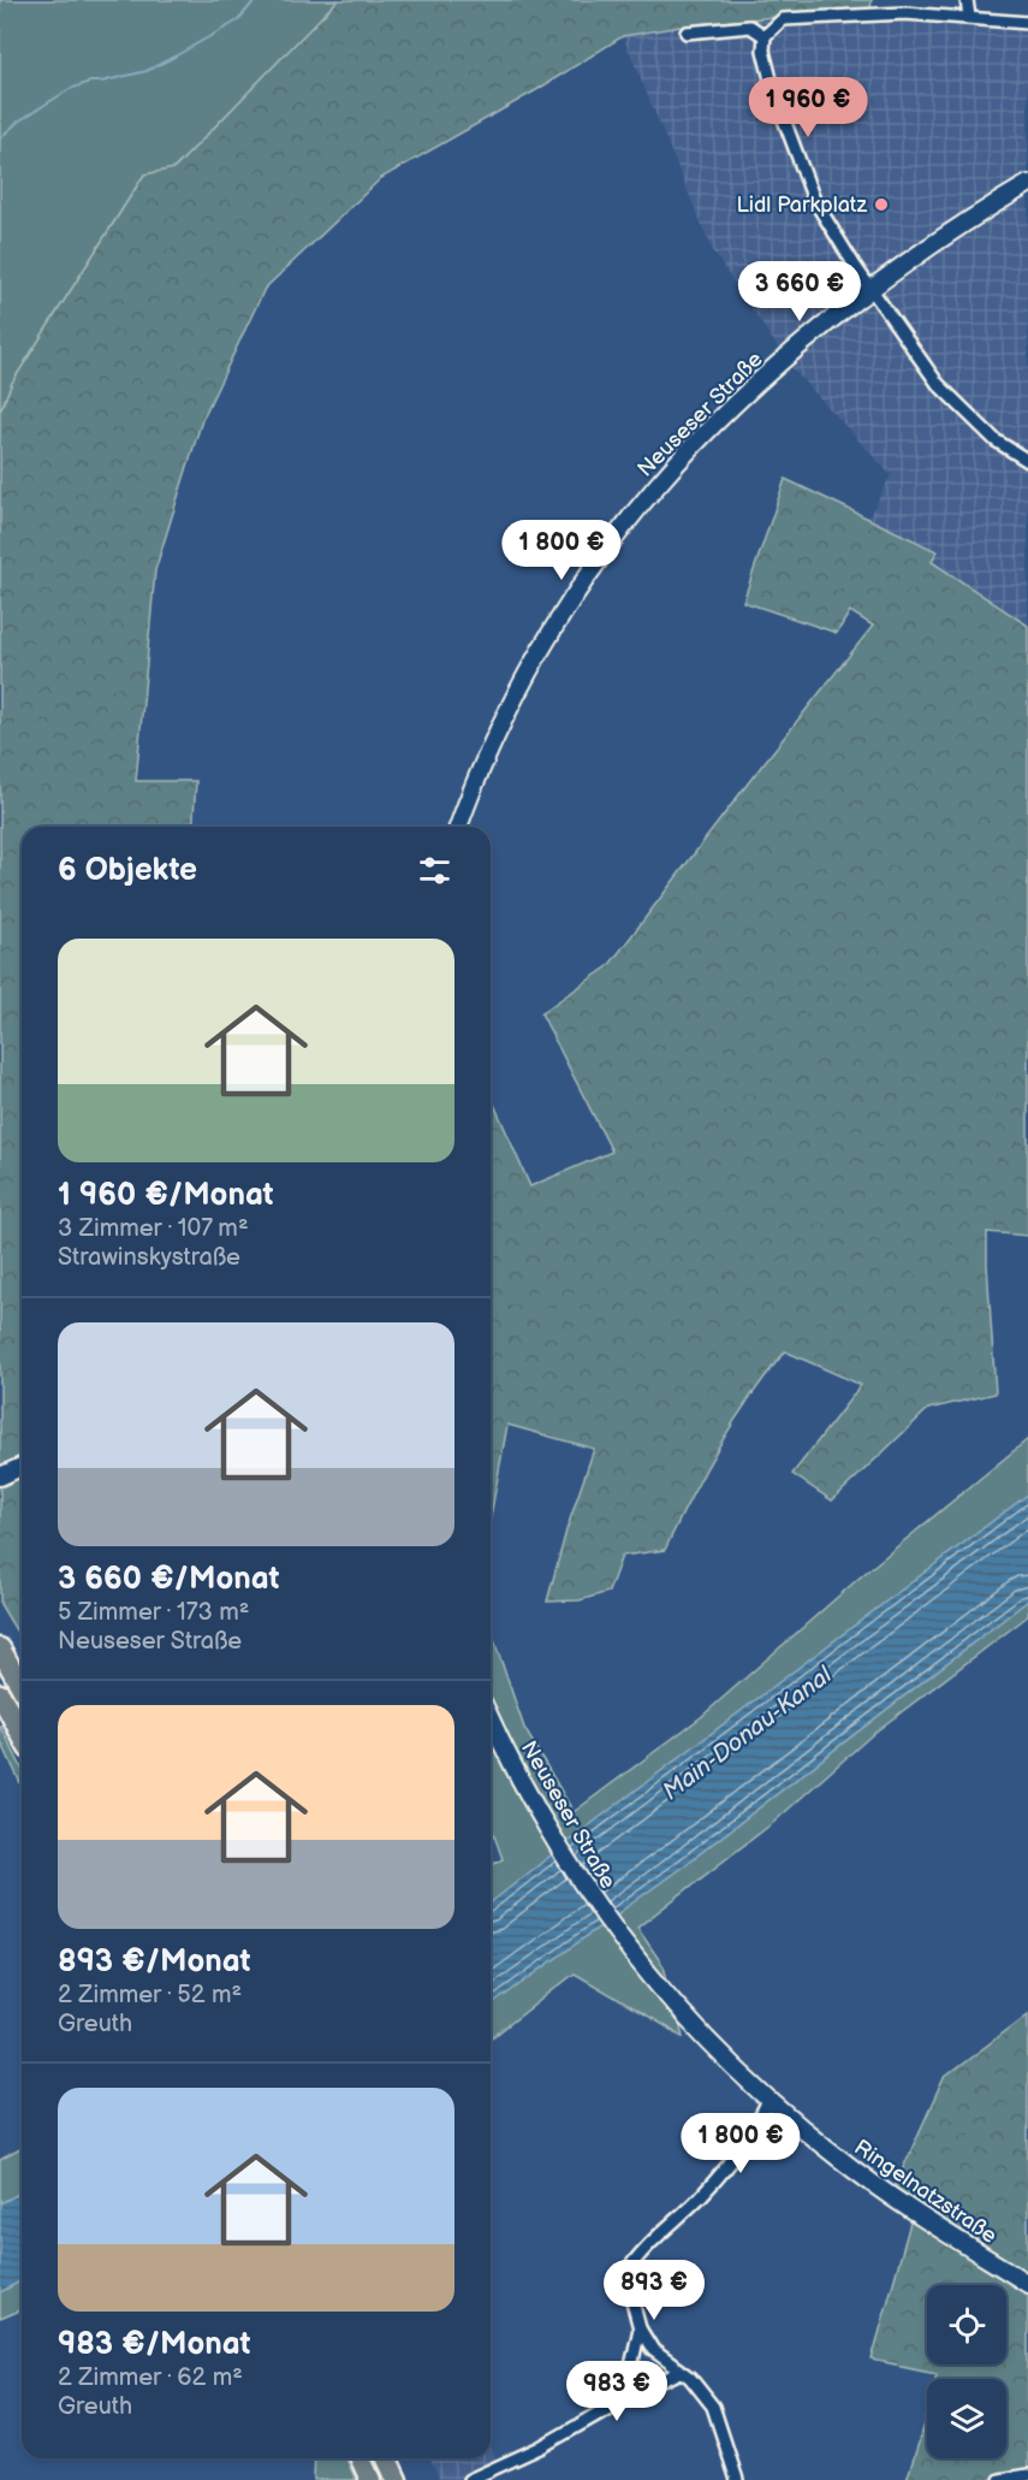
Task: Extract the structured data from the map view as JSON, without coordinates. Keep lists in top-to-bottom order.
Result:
{
  "streets": {
    "main road": ["Neuseser Straße", "Ringelnatzstraße"]
  },
  "crossings": [
    ["Neuseser Straße", "Ringelnatzstraße"]
  ],
  "water": ["Main-Donau-Kanal"],
  "places": ["Lidl Parkplatz"],
  "page": {
    "price": [
      "1 960 €",
      "3 660 €",
      "1 800 €",
      "1 800 €",
      "893 €",
      "983 €"
    ],
    "heading": "6 Objekte",
    "list": [
      {
        "name": "1 960 €/Monat",
        "note": "3 Zimmer · 107 m² · Strawinskystraße"
      },
      {
        "name": "3 660 €/Monat",
        "note": "5 Zimmer · 173 m² · Neuseser Straße"
      },
      {
        "name": "893 €/Monat",
        "note": "2 Zimmer · 52 m² · Greuth"
      },
      {
        "name": "983 €/Monat",
        "note": "2 Zimmer · 62 m² · Greuth"
      }
    ]
  }
}
